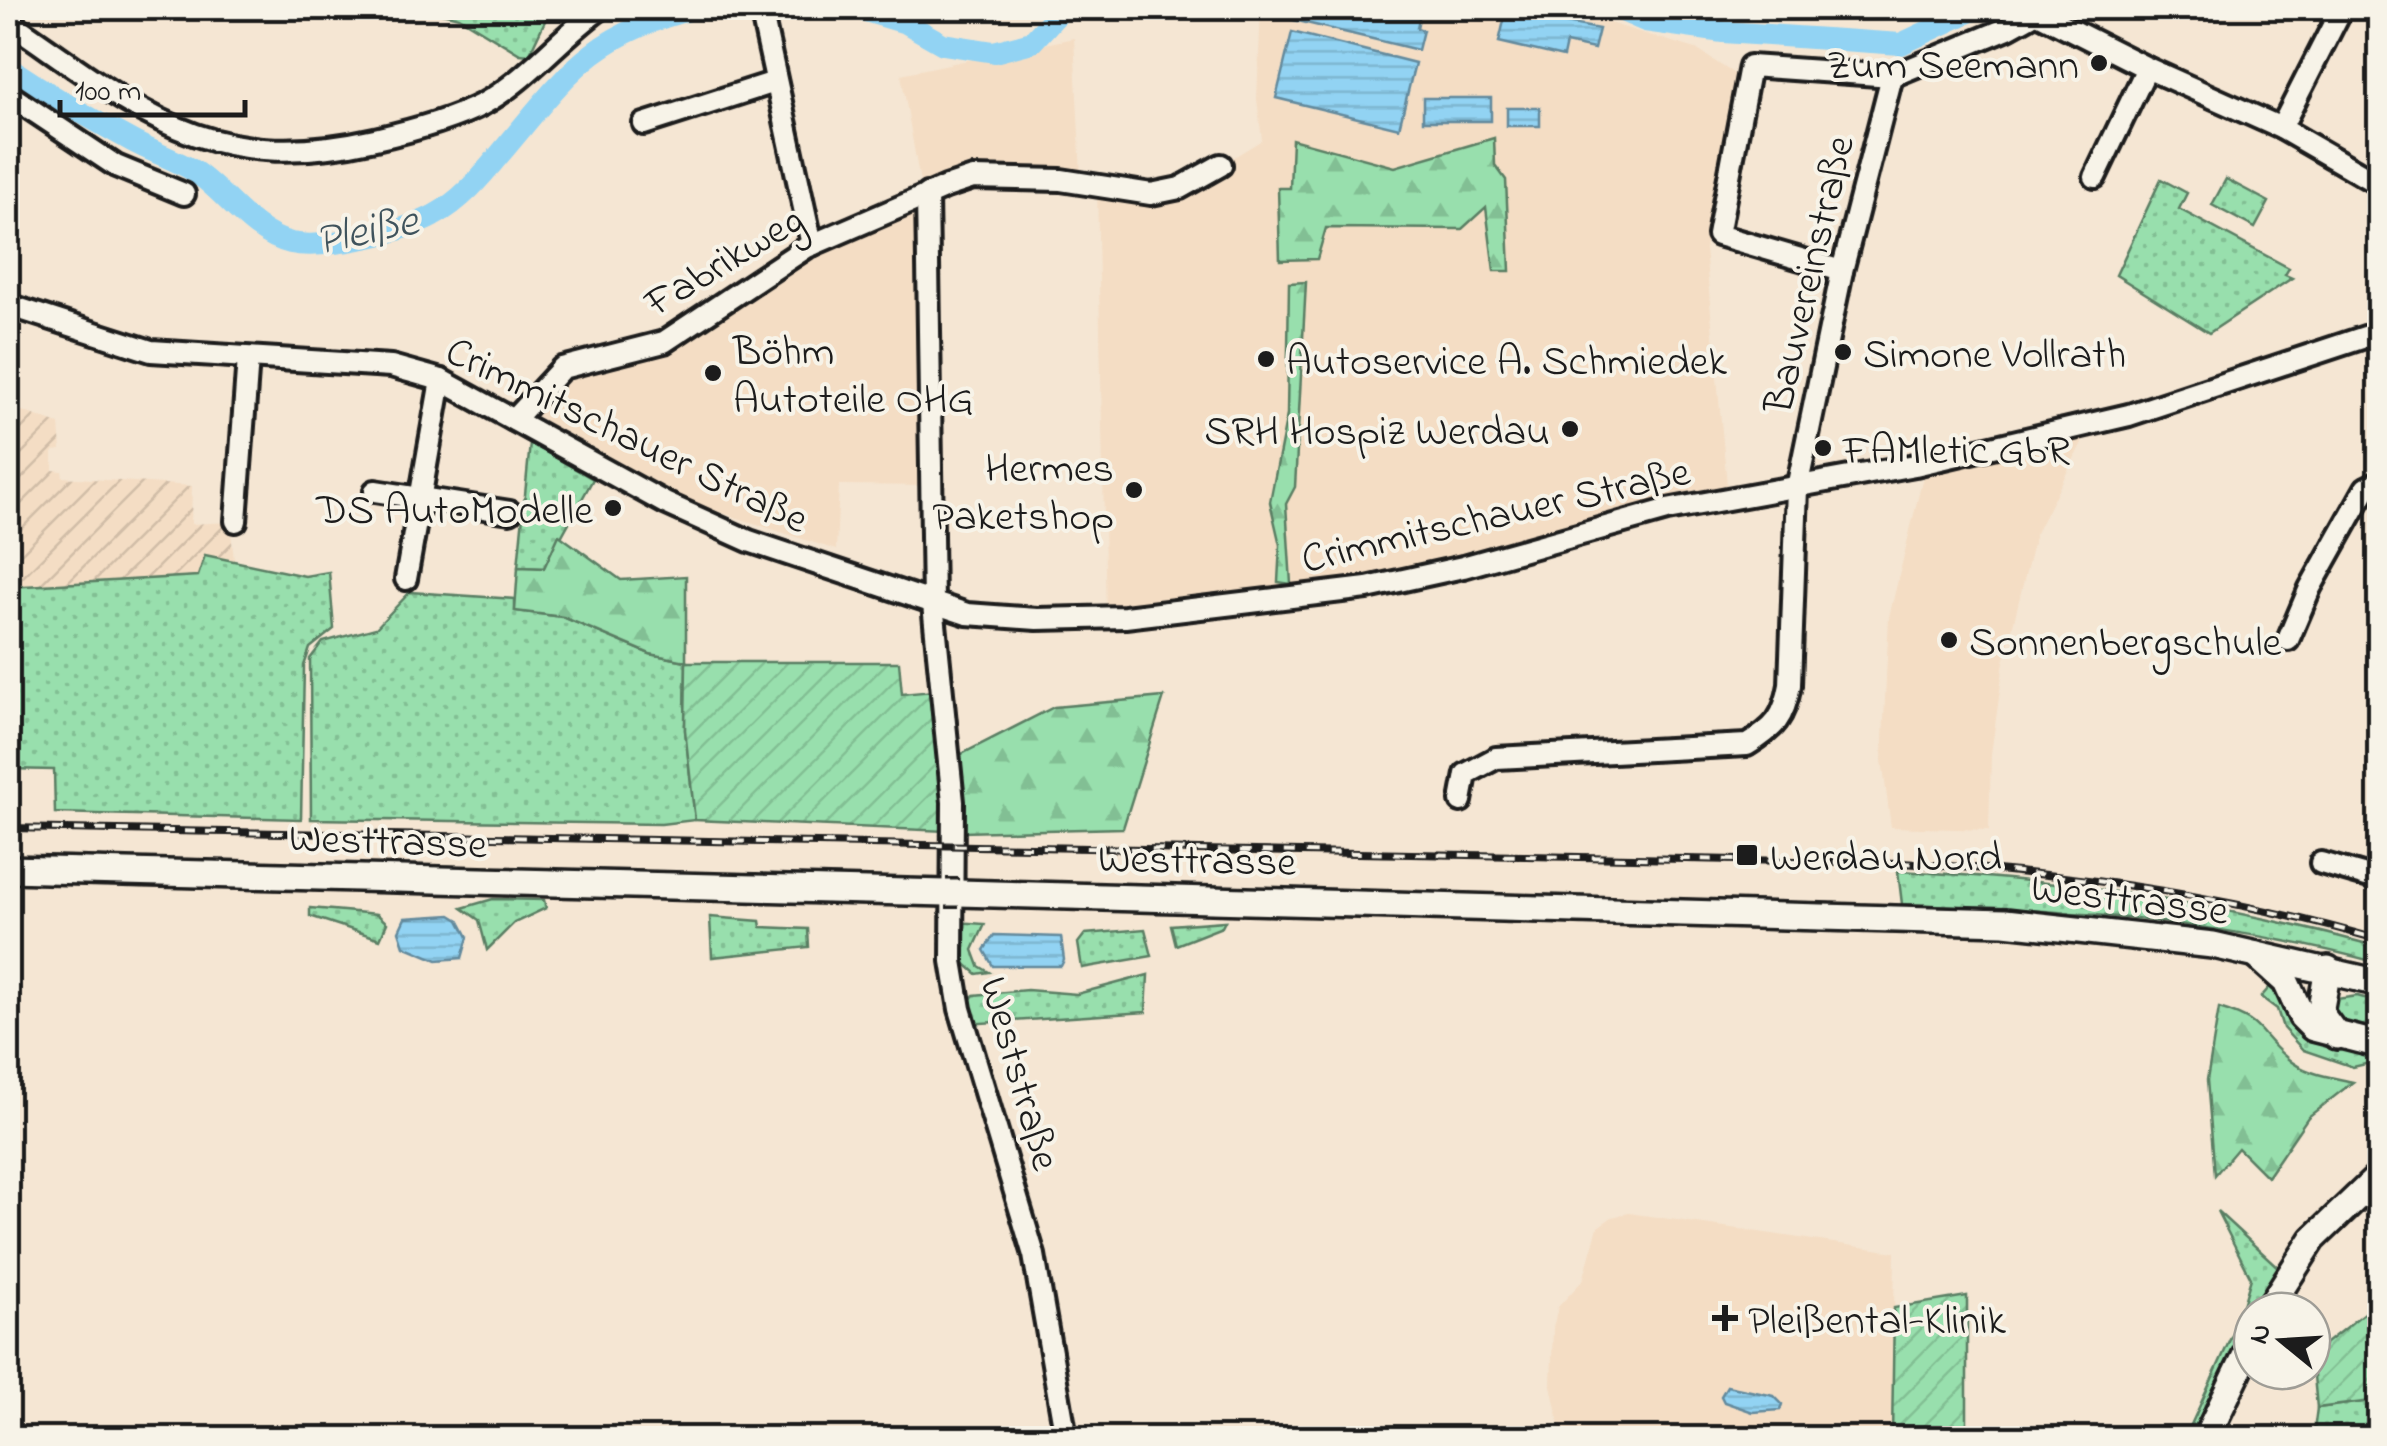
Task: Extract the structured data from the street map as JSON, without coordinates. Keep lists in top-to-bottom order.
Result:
{
  "streets": {
    "main road": ["Westtrasse"],
    "street": [
      "Fabrikweg",
      "Bauvereinstraße",
      "Crimmitschauer Straße",
      "Weststraße"
    ]
  },
  "crossings": [
    ["Fabrikweg", "Crimmitschauer Straße"],
    ["Bauvereinstraße", "Crimmitschauer Straße"],
    ["Crimmitschauer Straße", "Weststraße"]
  ],
  "water": ["Pleiße"],
  "places": {
    "other": [
      "Zum Seemann",
      "Simone Vollrath",
      "Autoservice A. Schmiedek",
      "Böhm Autoteile OHG",
      "SRH Hospiz Werdau",
      "FAMletic GbR",
      "Hermes Paketshop",
      "DS AutoModelle",
      "Sonnenbergschule"
    ],
    "transit": ["Werdau Nord"],
    "health": ["Pleißental-Klinik"]
  },
  "scale_bar": "100 m",
  "north": "left"
}
